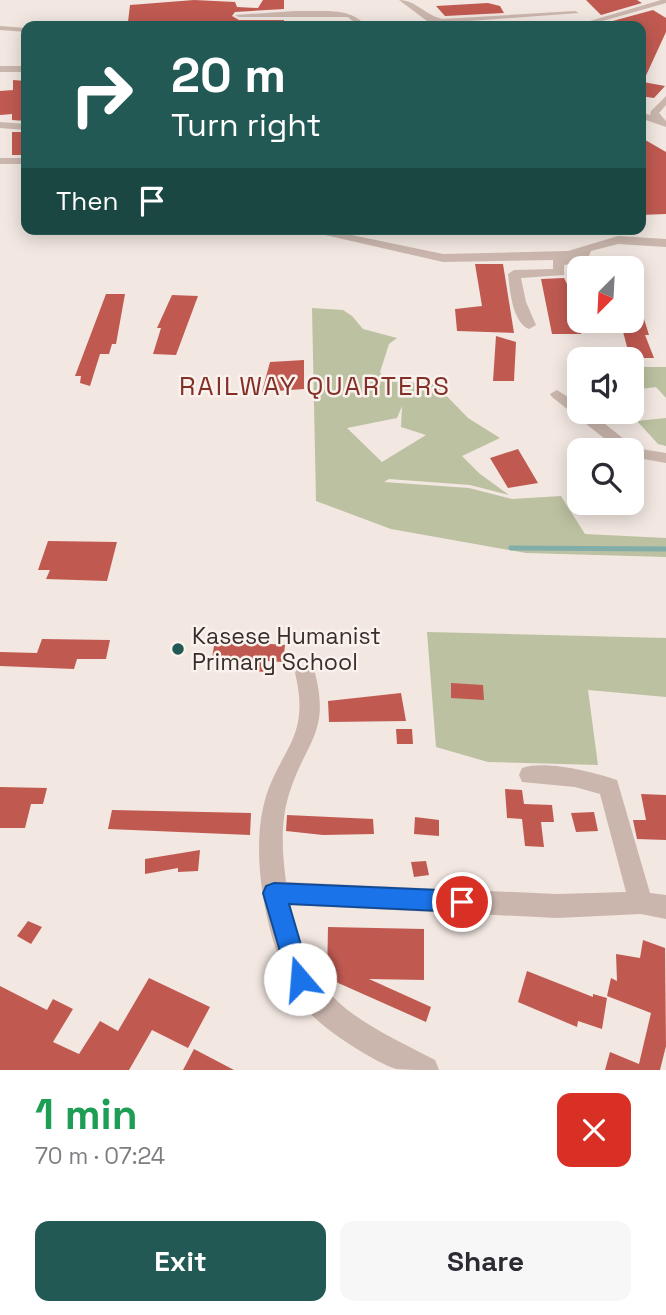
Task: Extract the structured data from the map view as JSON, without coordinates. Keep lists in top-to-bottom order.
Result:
{
  "districts": ["RAILWAY QUARTERS"],
  "places": ["Kasese Humanist Primary School"],
  "north": "bottom left",
  "page": {
    "turn": ["20 m", "Turn right"],
    "then": "Then",
    "heading": ["1 min", "70 m · 07:24"],
    "buttons": ["Exit", "Share"]
  }
}
